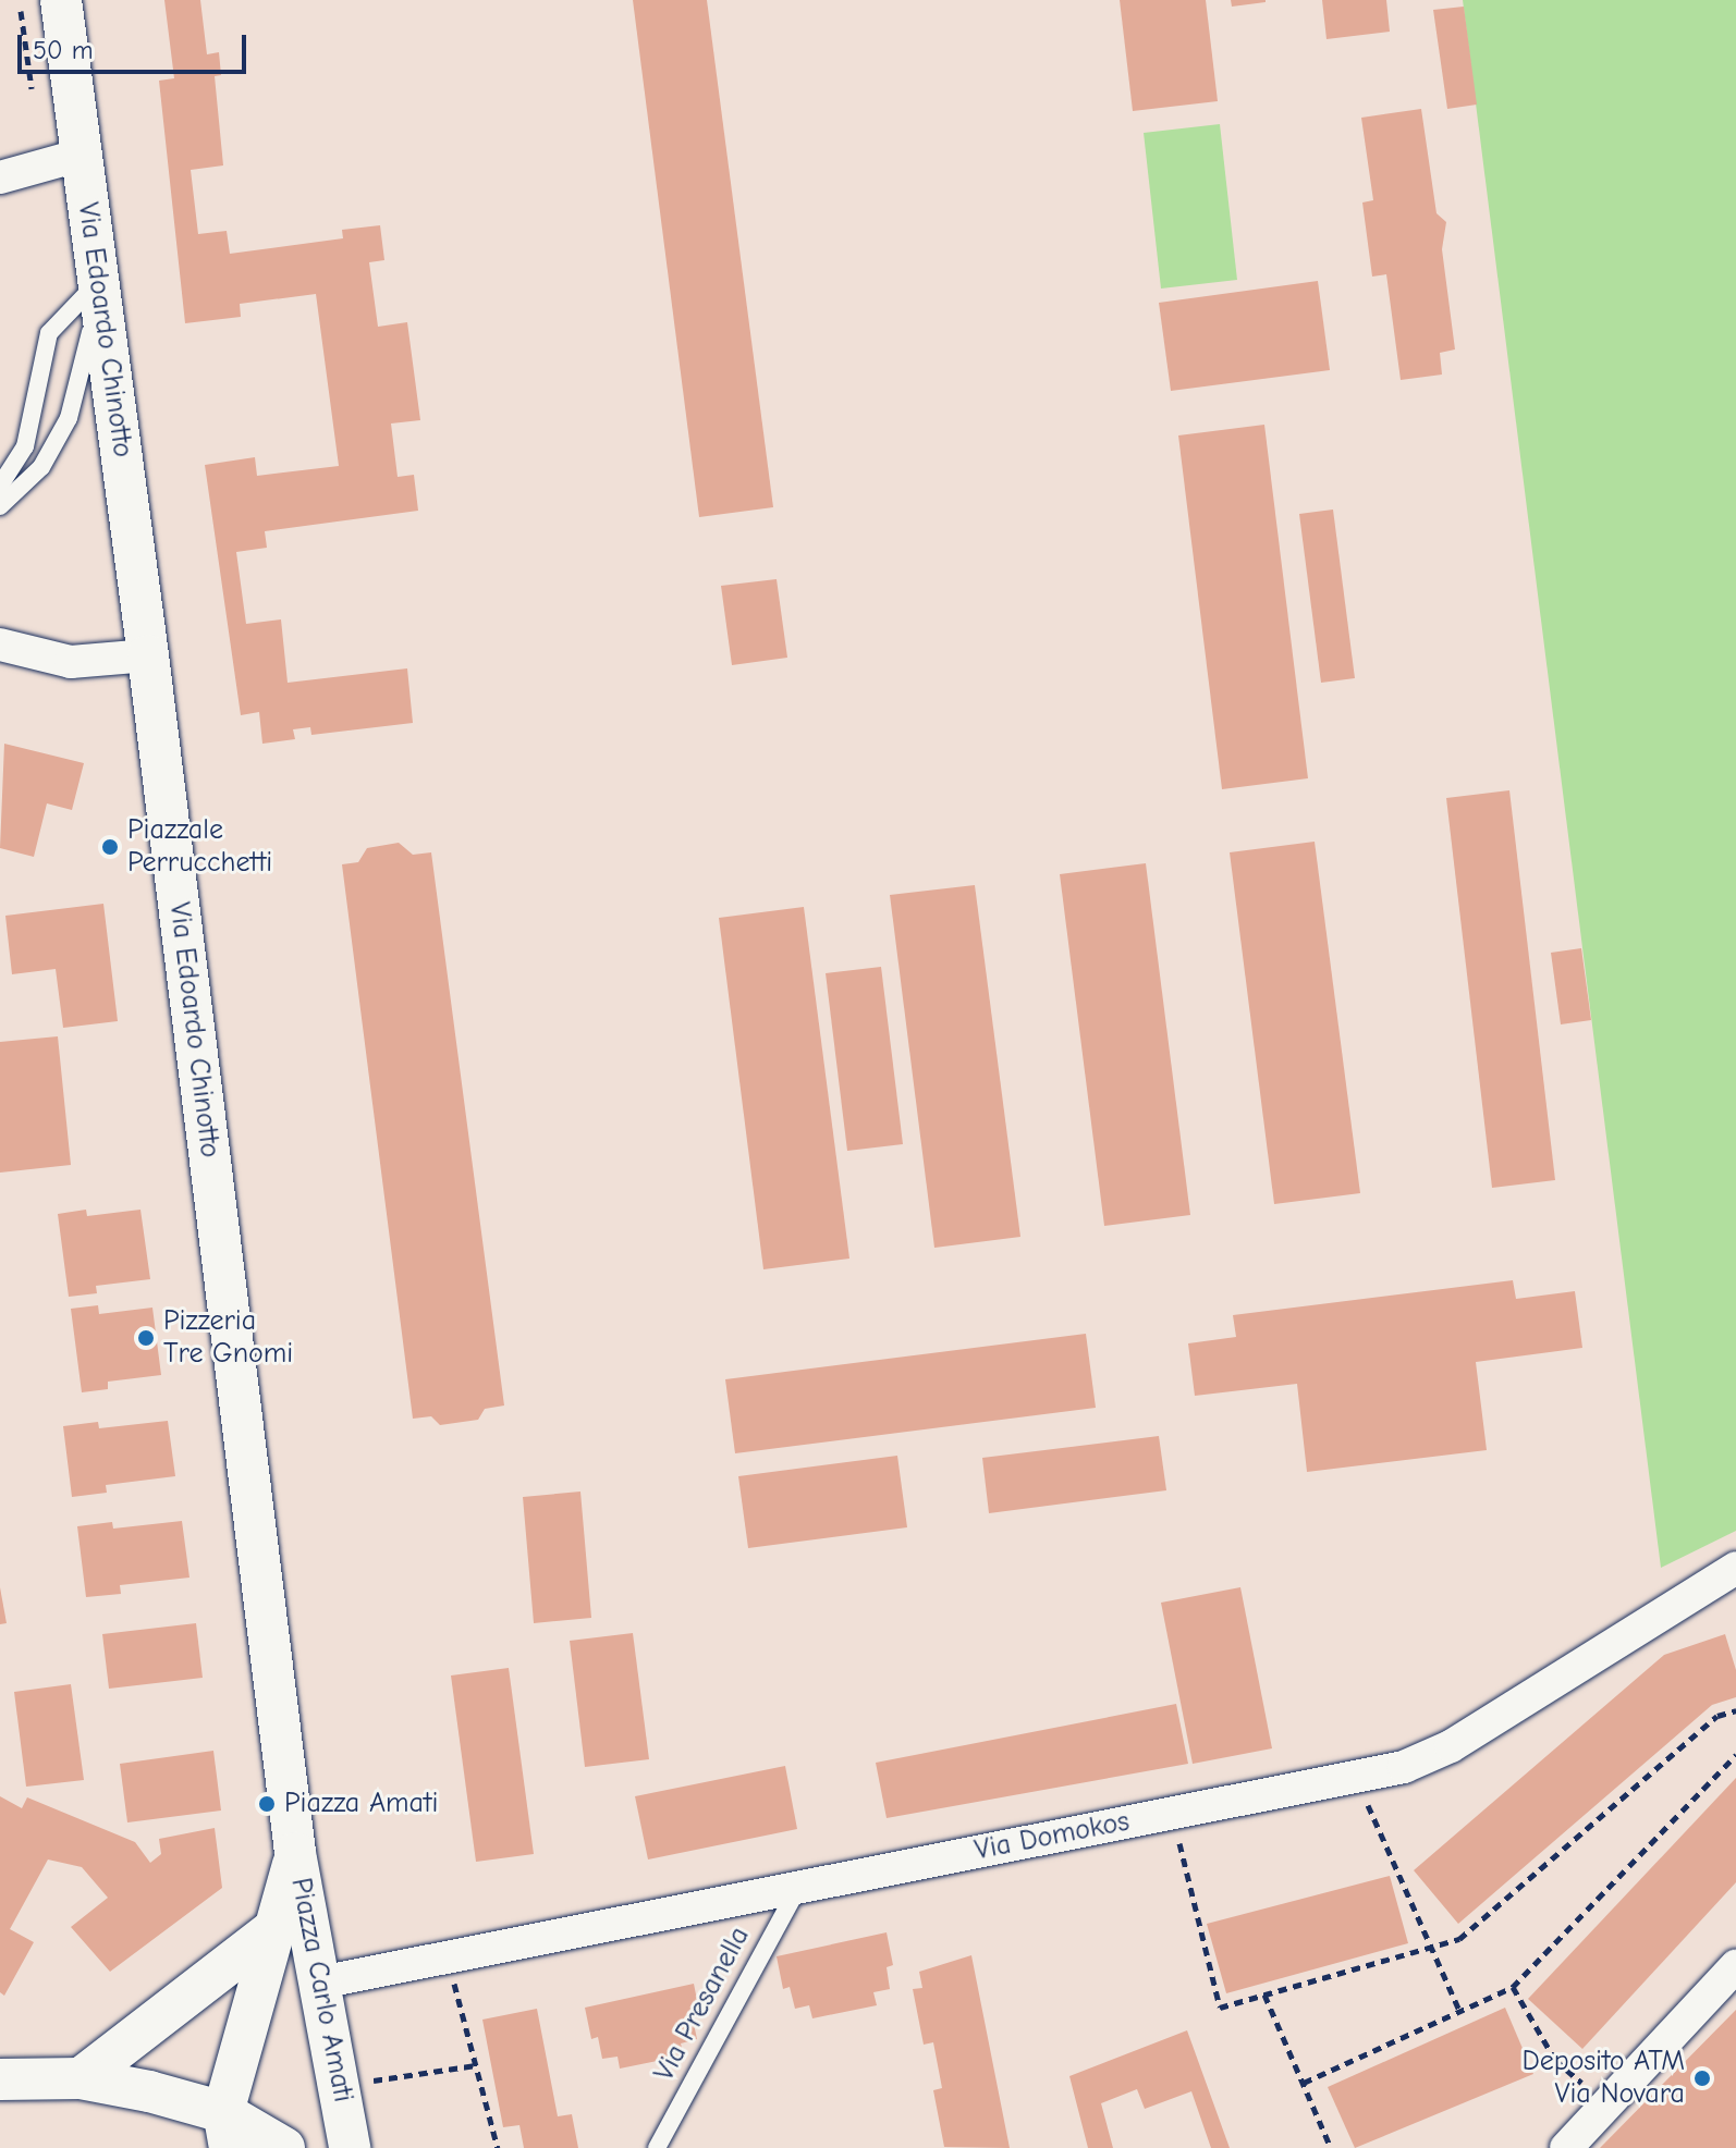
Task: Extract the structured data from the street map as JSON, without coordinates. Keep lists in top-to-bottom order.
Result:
{
  "streets": {
    "street": ["Via Edoardo Chinotto", "Via Domokos", "Piazza Carlo Amati"],
    "lane": ["Via Presanella"]
  },
  "crossings": [
    ["Via Edoardo Chinotto", "Piazza Carlo Amati"],
    ["Via Domokos", "Piazza Carlo Amati"],
    ["Via Domokos", "Via Presanella"]
  ],
  "places": [
    "Piazzale Perrucchetti",
    "Pizzeria Tre Gnomi",
    "Piazza Amati",
    "Deposito ATM Via Novara"
  ],
  "scale_bar": "50 m"
}
